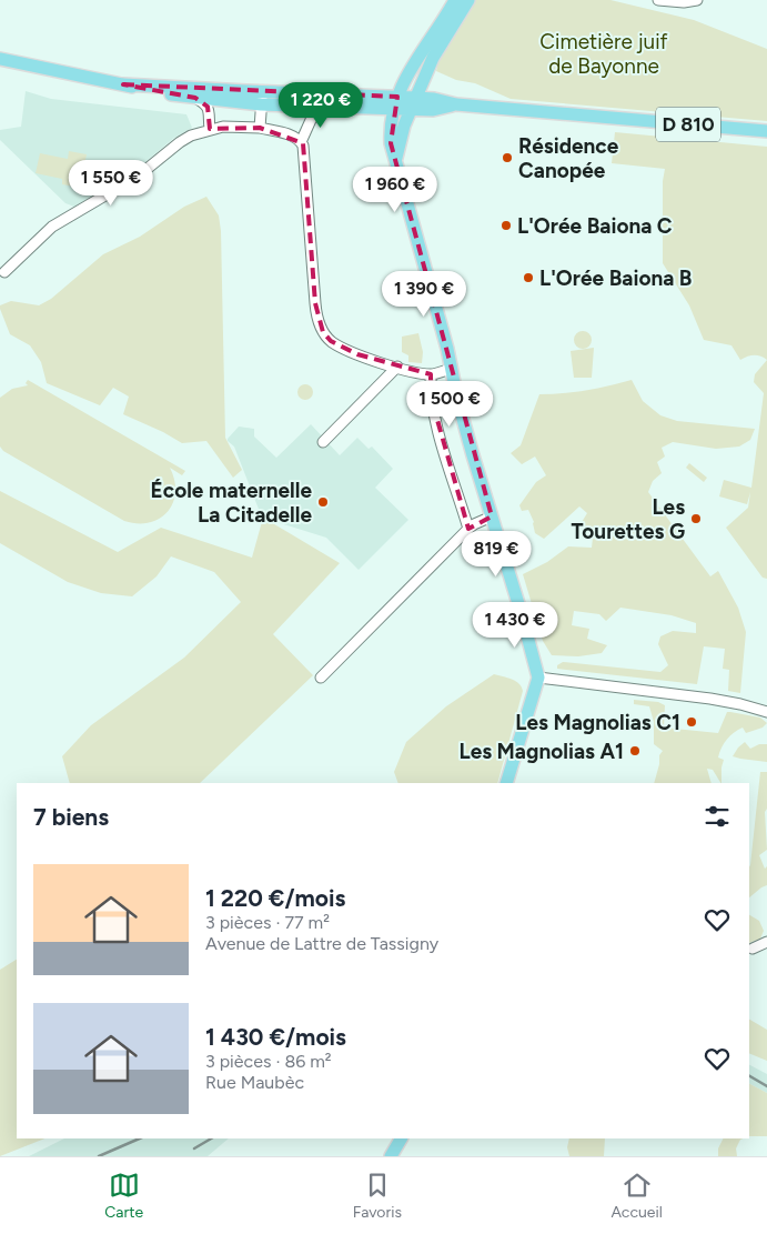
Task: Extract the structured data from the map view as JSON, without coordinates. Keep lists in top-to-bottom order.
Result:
{
  "streets": {
    "main road": ["D 810"]
  },
  "parks": ["Cimetière juif de Bayonne"],
  "places": [
    "Résidence Canopée",
    "L'Orée Baiona C",
    "L'Orée Baiona B",
    "École maternelle La Citadelle",
    "Les Tourettes G",
    "Les Magnolias C1",
    "Les Magnolias A1"
  ],
  "page": {
    "price": [
      "1 220 €",
      "1 550 €",
      "1 960 €",
      "1 390 €",
      "1 500 €",
      "819 €",
      "1 430 €"
    ],
    "heading": "7 biens",
    "list": [
      {
        "name": "1 220 €/mois",
        "note": "3 pièces · 77 m² · Avenue de Lattre de Tassigny"
      },
      {
        "name": "1 430 €/mois",
        "note": "3 pièces · 86 m² · Rue Maubèc"
      }
    ],
    "tabs": ["Carte", "Favoris", "Accueil"]
  }
}
